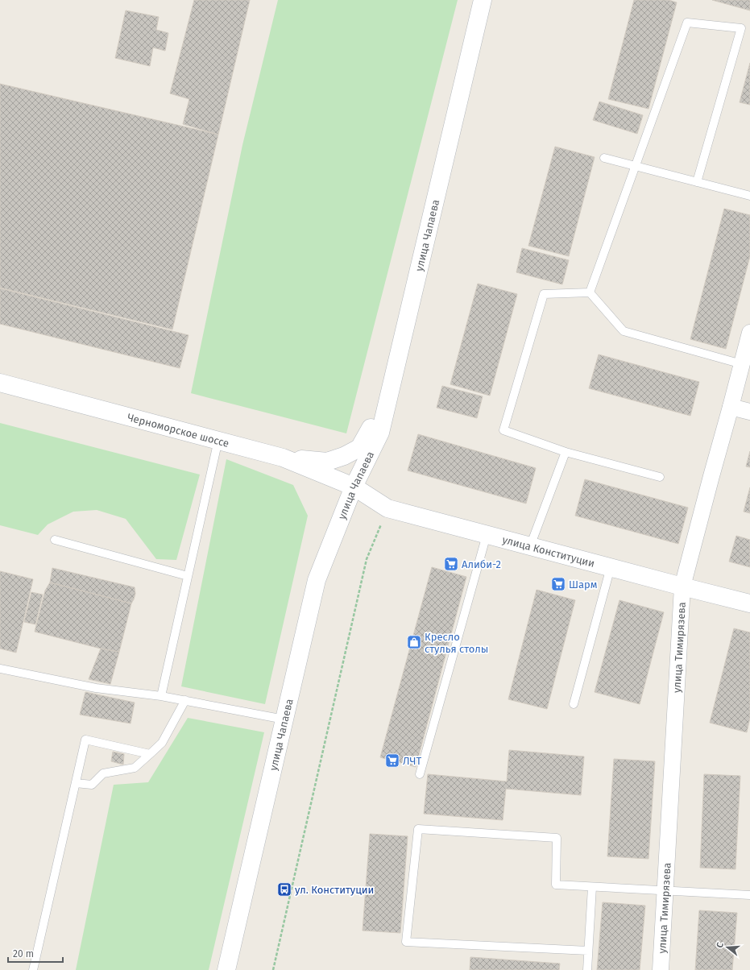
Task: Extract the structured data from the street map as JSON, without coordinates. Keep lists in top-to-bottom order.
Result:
{
  "streets": {
    "main road": ["улица Чапаева", "Черноморское шоссе", "улица Конституции"],
    "street": ["улица Тимирязева"]
  },
  "crossings": [
    ["улица Чапаева", "Черноморское шоссе"],
    ["улица Чапаева", "улица Конституции"],
    ["Черноморское шоссе", "улица Конституции"],
    ["улица Конституции", "улица Тимирязева"]
  ],
  "places": {
    "supermarket": ["Алиби-2", "Шарм", "ЛЧТ"],
    "shop": ["Кресло стулья столы"],
    "bus stop": ["ул. Конституции"]
  },
  "scale_bar": "20 m",
  "north": "left"
}
